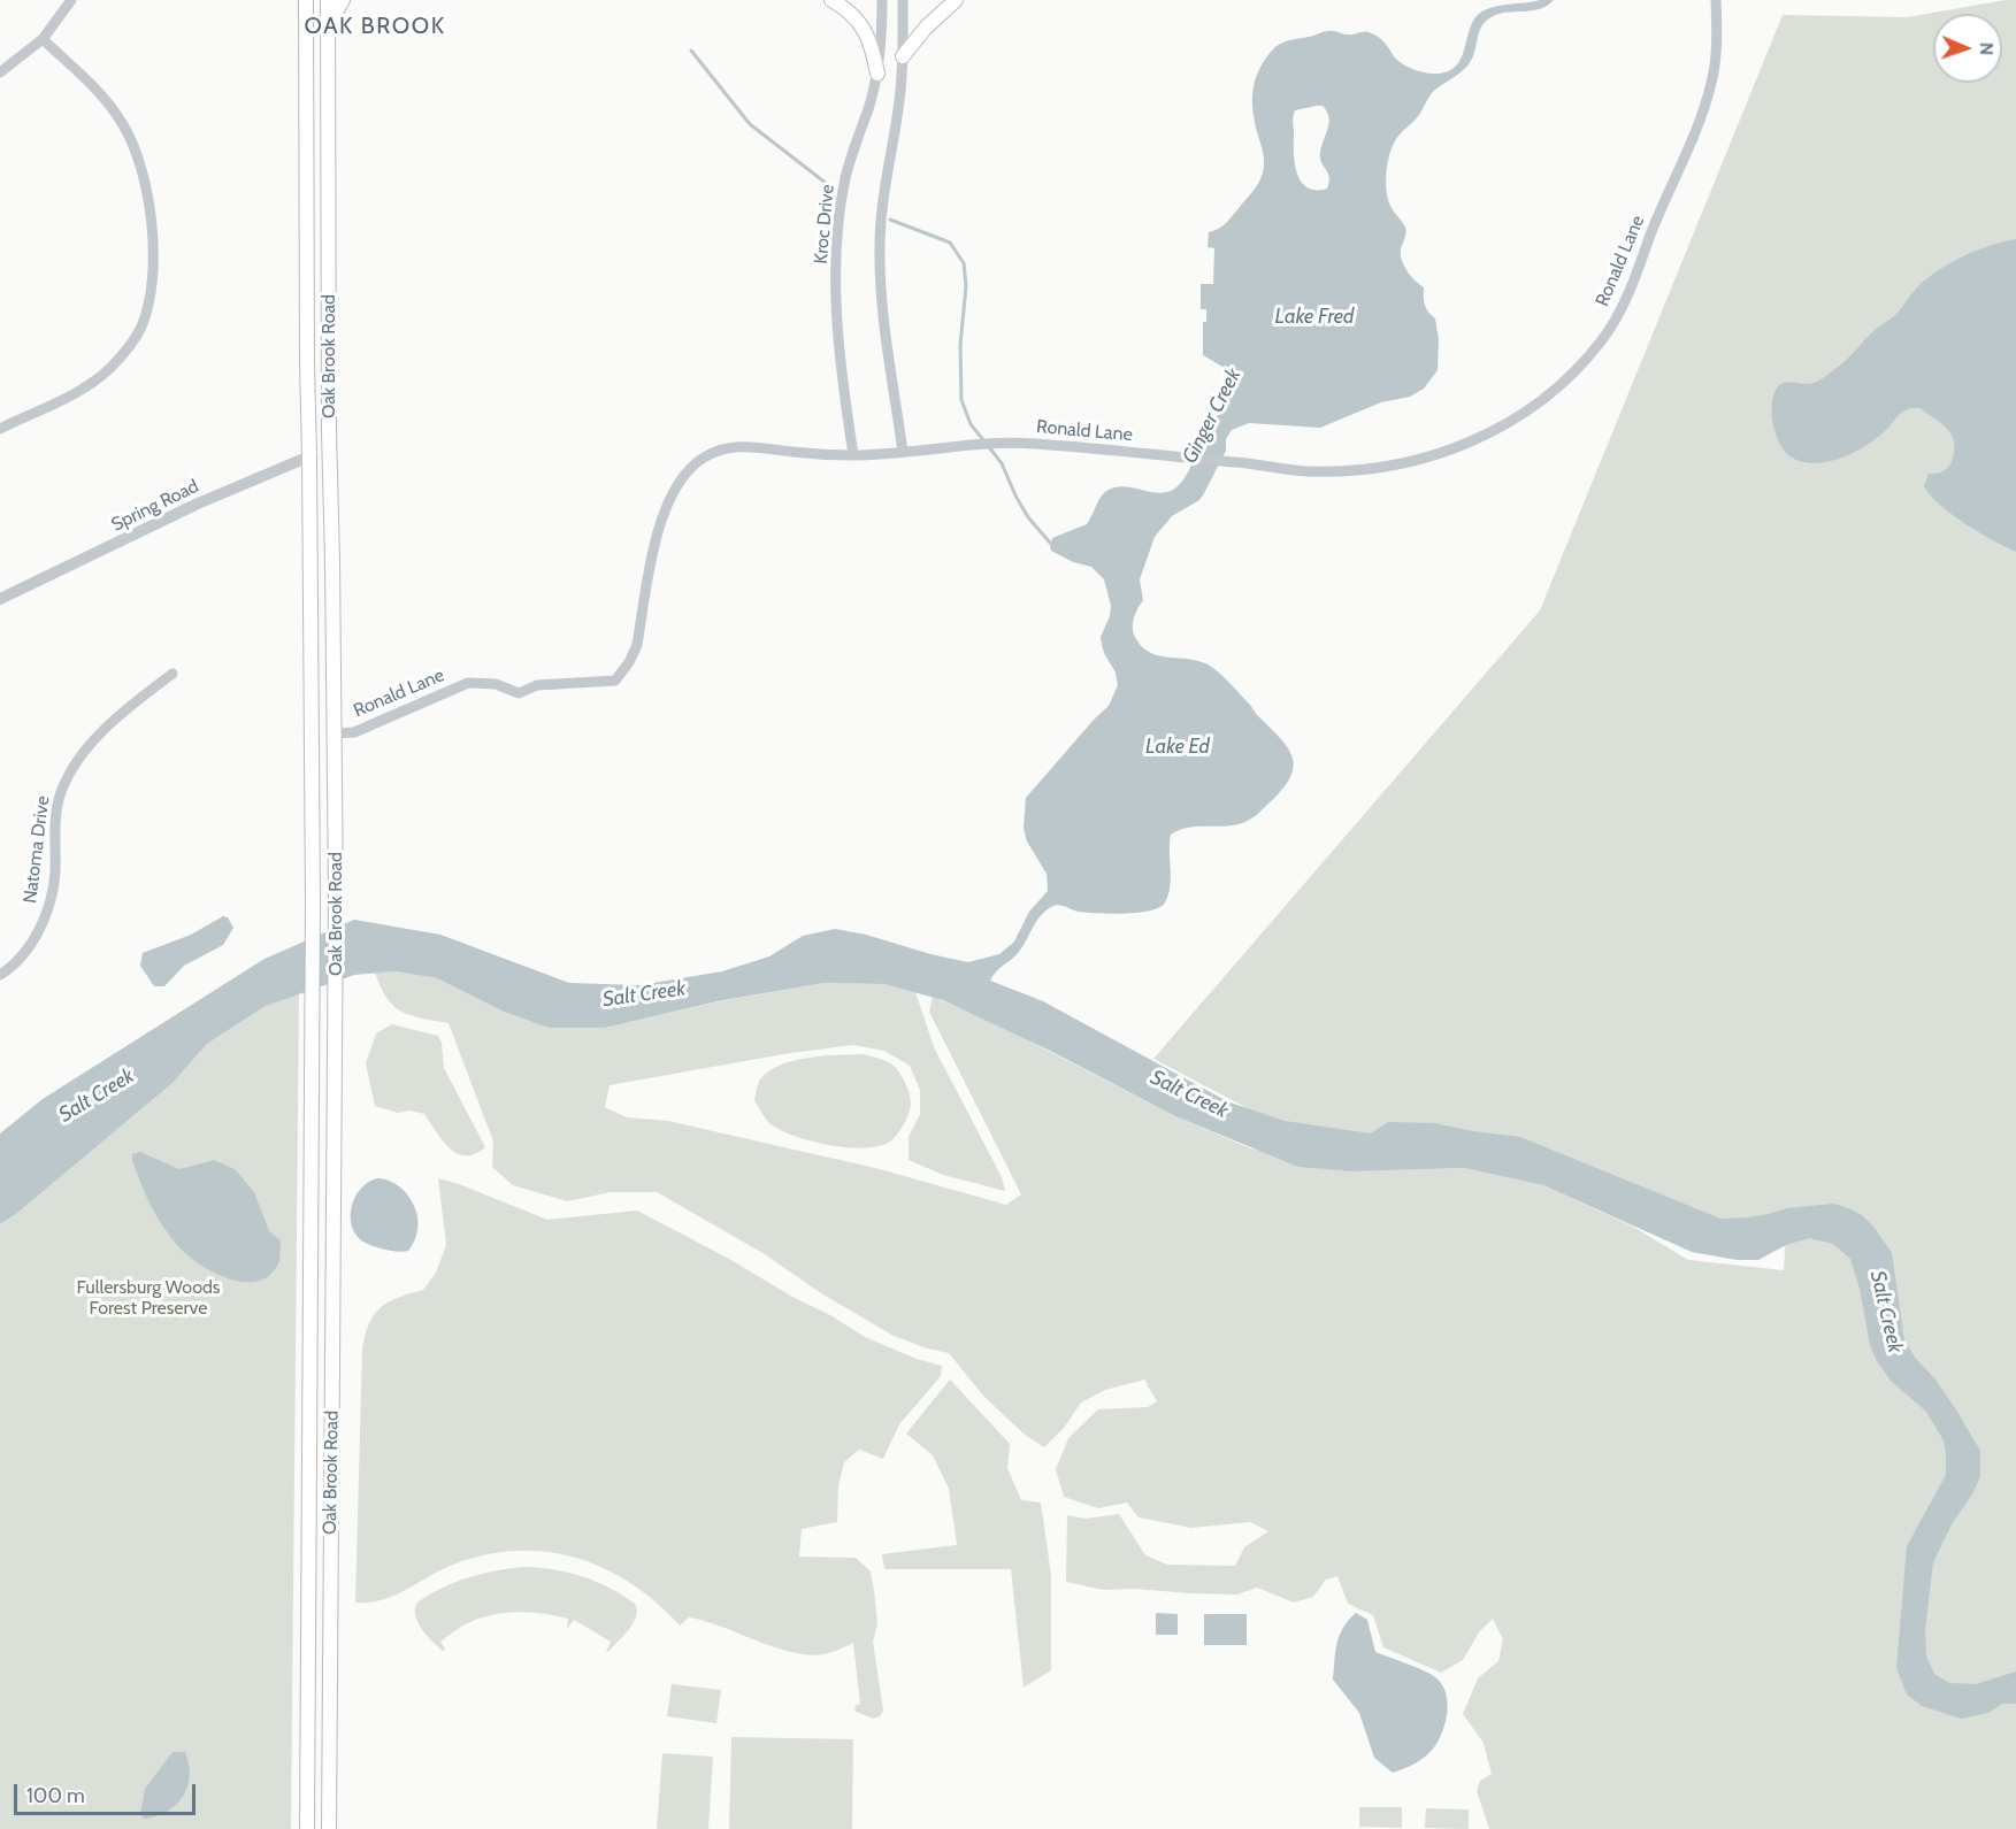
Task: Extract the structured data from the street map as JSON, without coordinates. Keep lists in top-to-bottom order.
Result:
{
  "streets": {
    "main road": ["Oak Brook Road"],
    "street": [
      "Kroc Drive",
      "Ronald Lane",
      "Spring Road",
      "Natoma Drive"
    ]
  },
  "crossings": [
    ["Kroc Drive", "Ronald Lane"],
    ["Ronald Lane", "Oak Brook Road"],
    ["Oak Brook Road", "Spring Road"]
  ],
  "districts": ["OAK BROOK"],
  "water": [
    "Lake Fred",
    "Ginger Creek",
    "Lake Ed",
    "Salt Creek"
  ],
  "parks": ["Fullersburg Woods Forest Preserve"],
  "scale_bar": "100 m",
  "north": "right"
}
